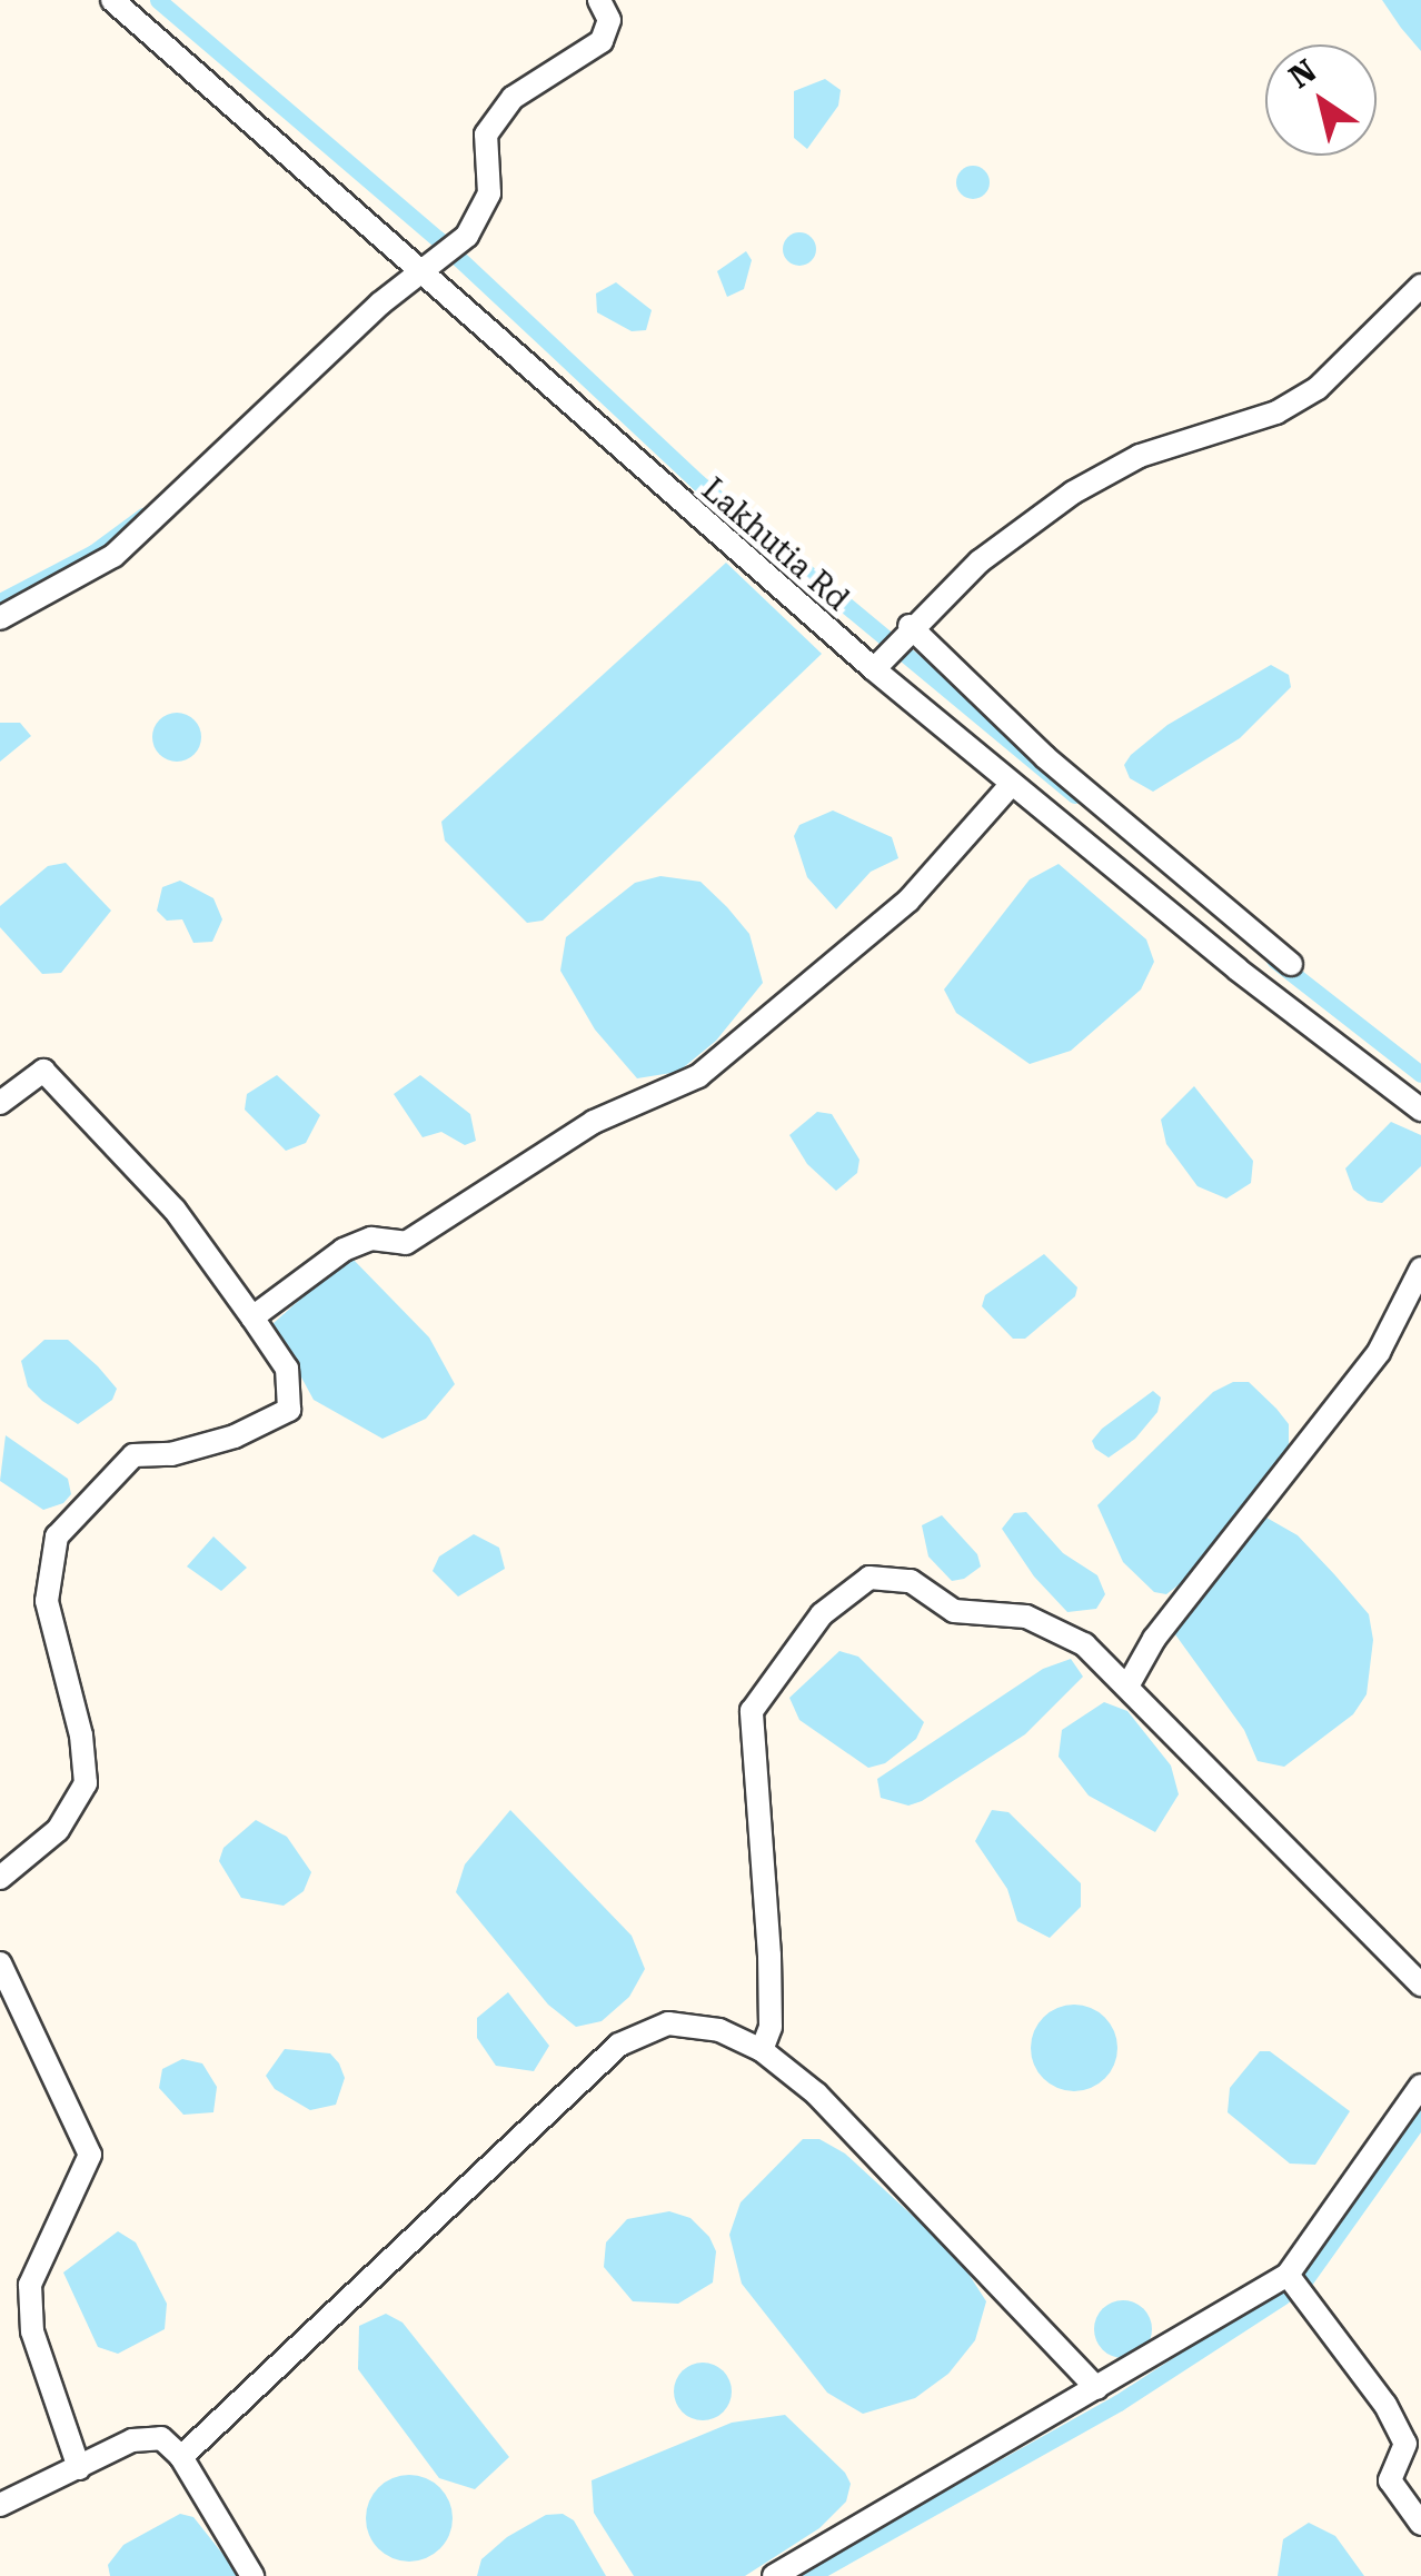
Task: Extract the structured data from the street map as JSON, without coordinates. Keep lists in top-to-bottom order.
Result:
{
  "streets": {
    "street": ["Lakhutia Rd"]
  },
  "north": "top left"
}
